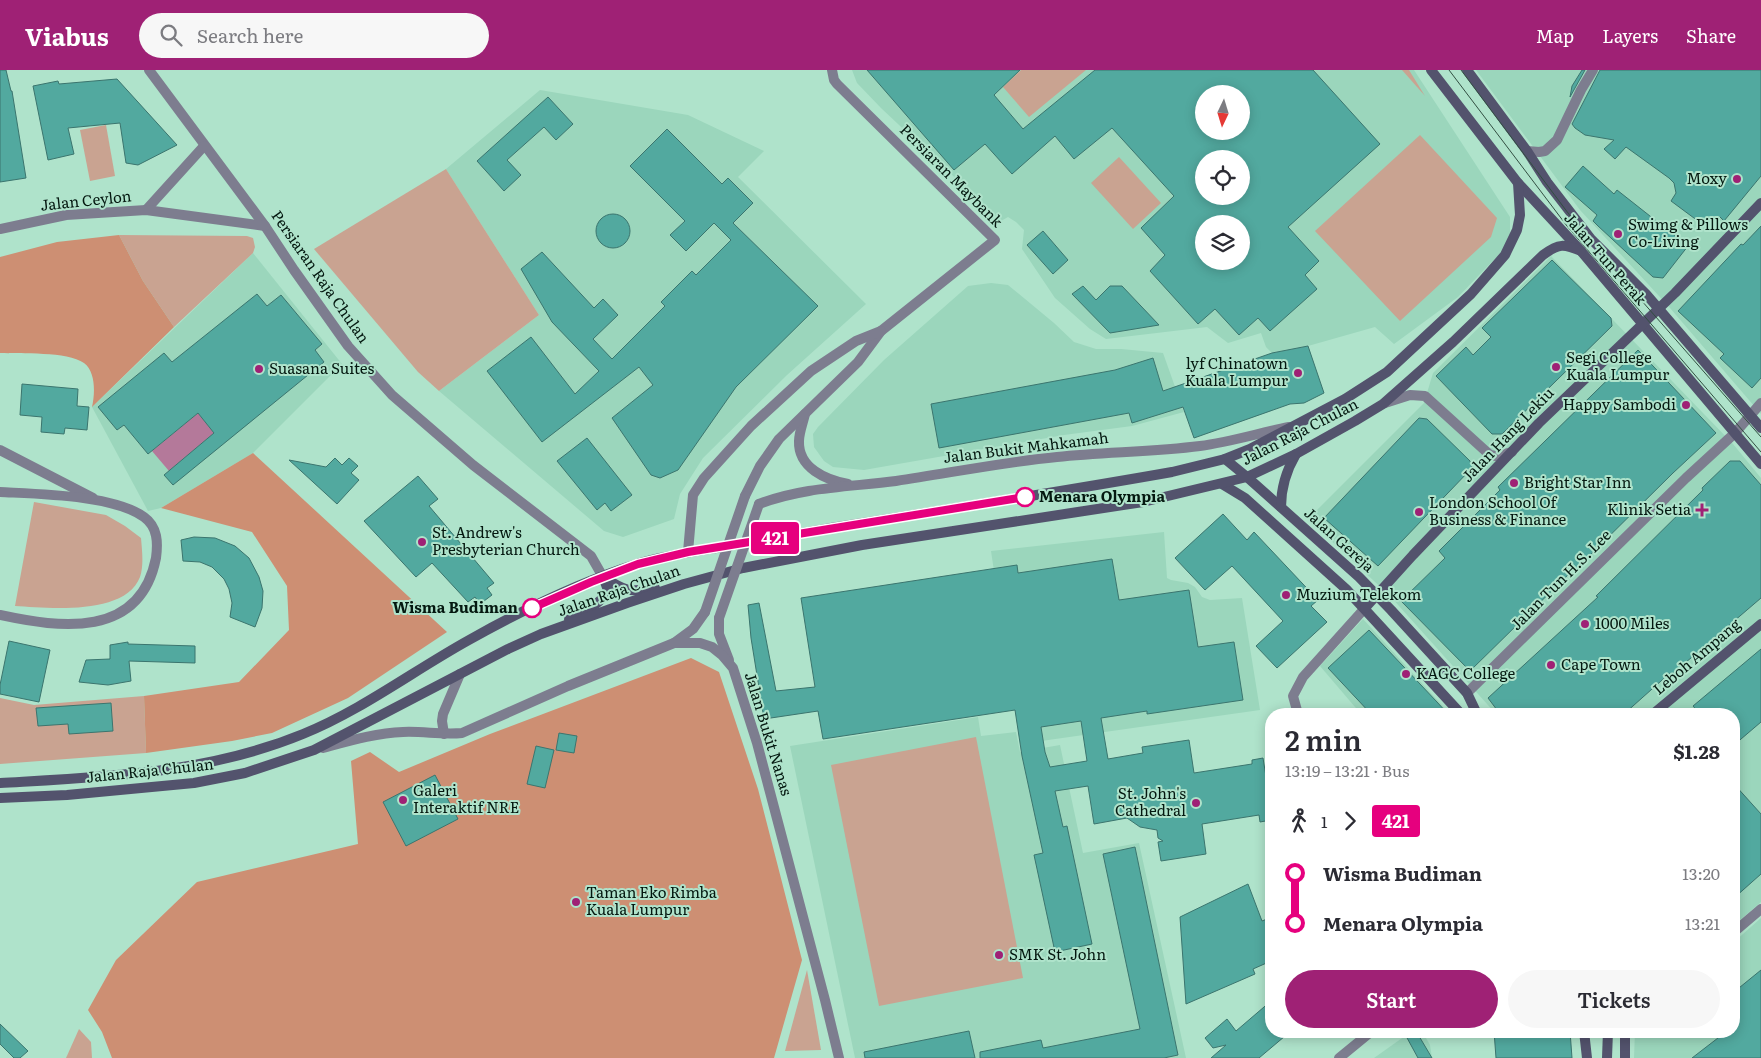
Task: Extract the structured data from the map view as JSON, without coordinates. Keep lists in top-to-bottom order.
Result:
{
  "streets": {
    "main road": [
      "Jalan Tun Perak",
      "Jalan Raja Chulan",
      "Jalan Hang Lekiu",
      "Jalan Gereja",
      "Leboh Ampang"
    ],
    "street": [
      "Persiaran Maybank",
      "Jalan Ceylon",
      "Persiaran Raja Chulan",
      "Jalan Bukit Mahkamah",
      "Jalan Tun H.S. Lee",
      "Jalan Bukit Nanas"
    ]
  },
  "crossings": [
    ["Persiaran Maybank", "Jalan Raja Chulan"],
    ["Persiaran Maybank", "Jalan Bukit Nanas"],
    ["Jalan Ceylon", "Persiaran Raja Chulan"],
    ["Jalan Tun Perak", "Jalan Raja Chulan"],
    ["Jalan Tun Perak", "Jalan Hang Lekiu"],
    ["Jalan Tun Perak", "Jalan Tun H.S. Lee"],
    ["Persiaran Raja Chulan", "Jalan Raja Chulan"],
    ["Jalan Raja Chulan", "Jalan Bukit Mahkamah"],
    ["Jalan Raja Chulan", "Jalan Gereja"],
    ["Jalan Raja Chulan", "Jalan Bukit Nanas"],
    ["Jalan Hang Lekiu", "Jalan Gereja"],
    ["Jalan Bukit Mahkamah", "Jalan Bukit Nanas"],
    ["Jalan Gereja", "Jalan Tun H.S. Lee"]
  ],
  "places": {
    "other": [
      "Moxy",
      "Swimg & Pillows Co-Living",
      "Segi College Kuala Lumpur",
      "Suasana Suites",
      "lyf Chinatown Kuala Lumpur",
      "Happy Sambodi",
      "Bright Star Inn",
      "Menara Olympia",
      "London School Of Business & Finance",
      "St. Andrew's Presbyterian Church",
      "Muzium Telekom",
      "Wisma Budiman",
      "1000 Miles",
      "Cape Town",
      "KAGC College",
      "Galeri Interaktif NRE",
      "St. John's Cathedral",
      "Taman Eko Rimba Kuala Lumpur",
      "SMK St. John"
    ],
    "health": ["Klinik Setia"]
  },
  "lines": ["bus line 421"],
  "north": "bottom",
  "page": {
    "header": "Viabus",
    "search": "Search here",
    "nav": ["Map", "Layers", "Share"],
    "on_map": "421",
    "heading": ["2 min", "13:19 – 13:21 · Bus", "$1.28"],
    "legs": ["1", "421"],
    "list": [
      {
        "name": "Wisma Budiman",
        "value": "13:20"
      },
      {
        "name": "Menara Olympia",
        "value": "13:21"
      }
    ],
    "buttons": ["Start", "Tickets"]
  }
}
